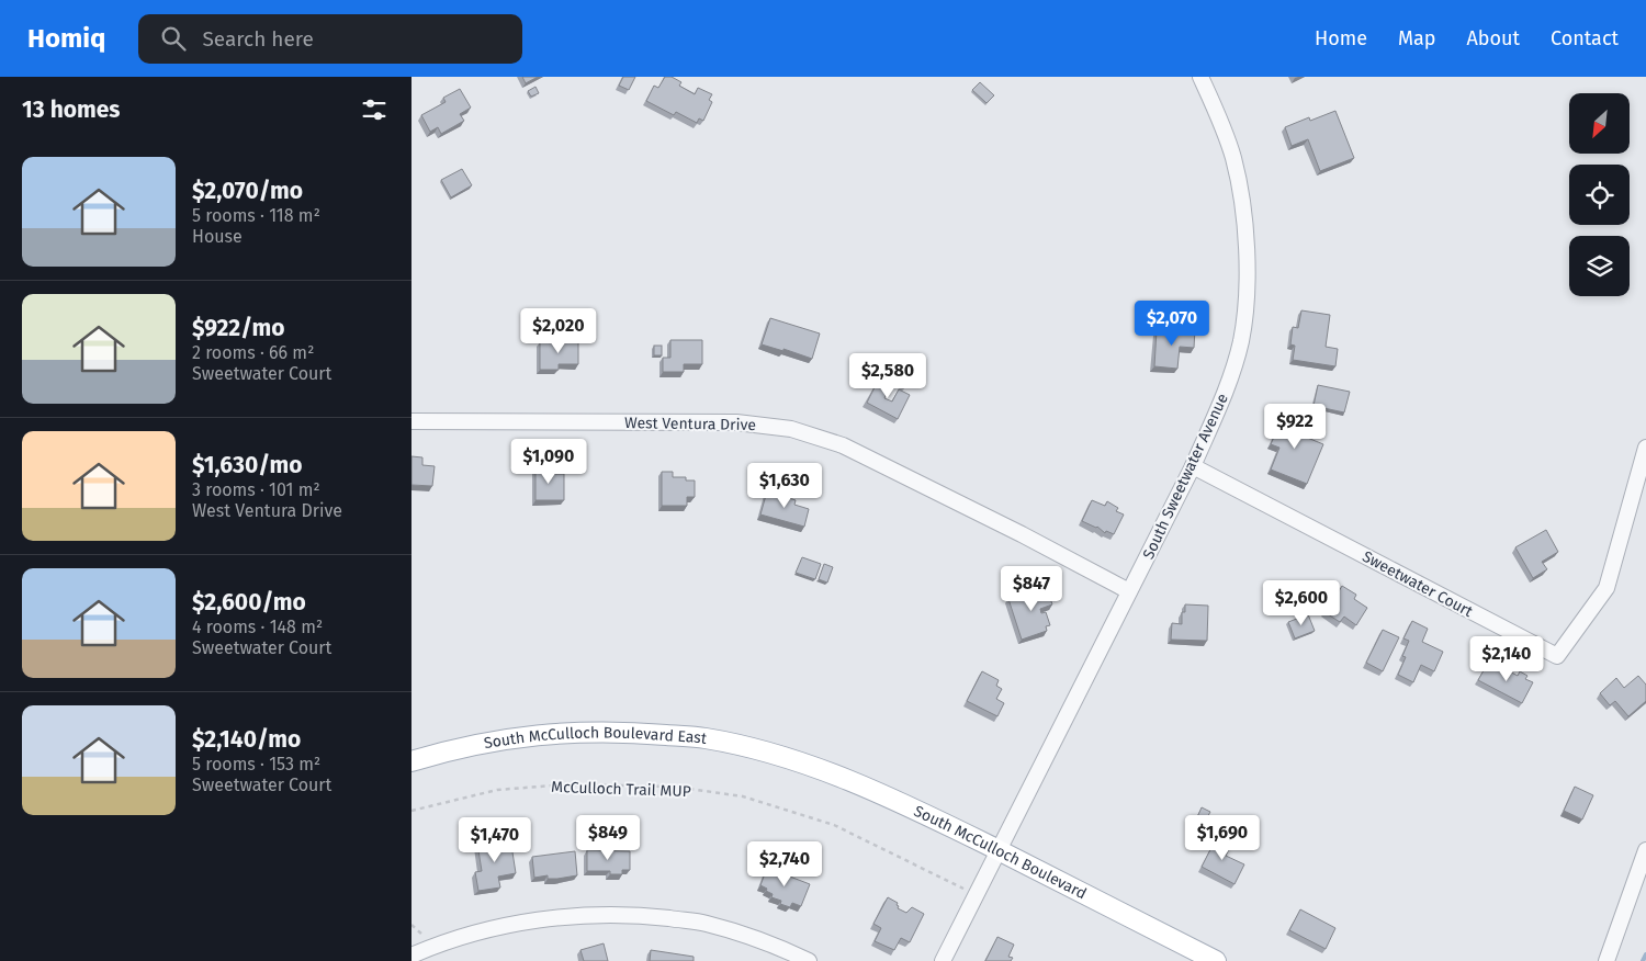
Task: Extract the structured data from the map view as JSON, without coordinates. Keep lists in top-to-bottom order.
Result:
{
  "streets": {
    "main road": ["South McCulloch Boulevard East", "South McCulloch Boulevard"],
    "street": ["West Ventura Drive", "South Sweetwater Avenue", "Sweetwater Court"],
    "path": ["McCulloch Trail MUP"]
  },
  "crossings": [
    ["West Ventura Drive", "South Sweetwater Avenue"],
    ["South Sweetwater Avenue", "Sweetwater Court"],
    ["South Sweetwater Avenue", "McCulloch Trail MUP"],
    ["South Sweetwater Avenue", "South McCulloch Boulevard"],
    ["South McCulloch Boulevard East", "South McCulloch Boulevard"]
  ],
  "north": "bottom left",
  "page": {
    "header": "Homiq",
    "search": "Search here",
    "nav": [
      "Home",
      "Map",
      "About",
      "Contact"
    ],
    "heading": "13 homes",
    "list": [
      {
        "name": "$2,070/mo",
        "note": "5 rooms · 118 m² · House"
      },
      {
        "name": "$922/mo",
        "note": "2 rooms · 66 m² · Sweetwater Court"
      },
      {
        "name": "$1,630/mo",
        "note": "3 rooms · 101 m² · West Ventura Drive"
      },
      {
        "name": "$2,600/mo",
        "note": "4 rooms · 148 m² · Sweetwater Court"
      },
      {
        "name": "$2,140/mo",
        "note": "5 rooms · 153 m² · Sweetwater Court"
      }
    ],
    "price": [
      "$2,070",
      "$2,020",
      "$2,580",
      "$922",
      "$1,090",
      "$1,630",
      "$847",
      "$2,600",
      "$2,140",
      "$849",
      "$1,690",
      "$1,470",
      "$2,740"
    ]
  }
}
